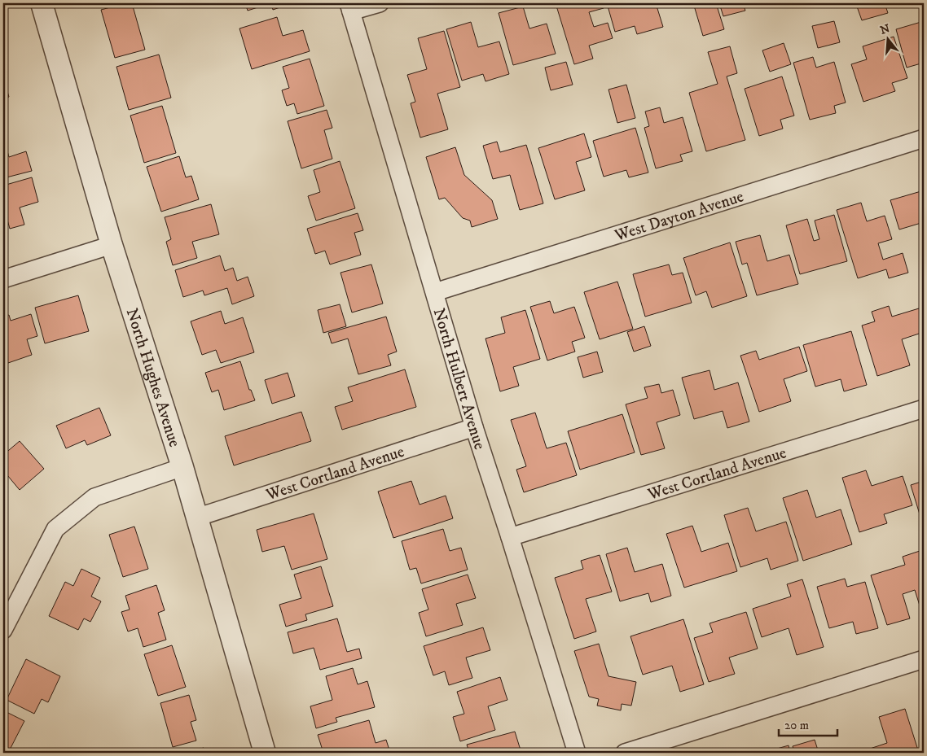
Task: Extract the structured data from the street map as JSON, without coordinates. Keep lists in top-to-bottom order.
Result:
{
  "streets": {
    "street": [
      "West Dayton Avenue",
      "North Hughes Avenue",
      "North Hulbert Avenue",
      "West Cortland Avenue"
    ]
  },
  "crossings": [
    ["West Dayton Avenue", "North Hulbert Avenue"],
    ["North Hughes Avenue", "West Cortland Avenue"],
    ["North Hulbert Avenue", "West Cortland Avenue"]
  ],
  "scale_bar": "20 m",
  "north": "top"
}
